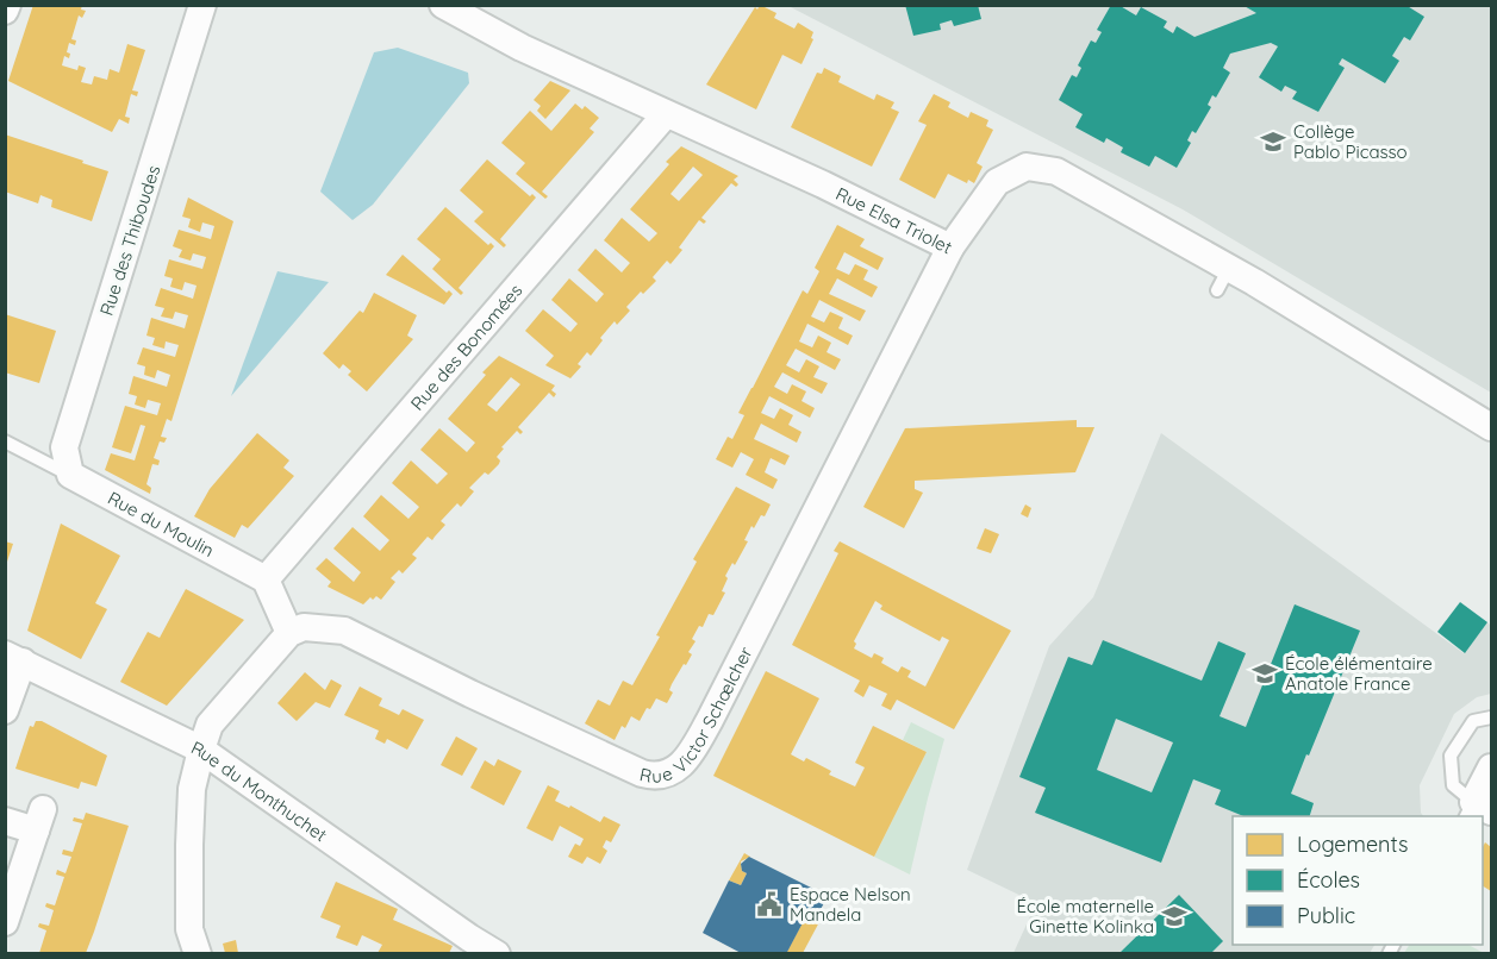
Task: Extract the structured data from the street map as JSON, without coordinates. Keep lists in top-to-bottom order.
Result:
{
  "streets": {
    "street": [
      "Rue Elsa Triolet",
      "Rue des Thiboudes",
      "Rue des Bonomées",
      "Rue du Moulin",
      "Rue Victor Schœlcher",
      "Rue du Monthuchet"
    ]
  },
  "crossings": [
    ["Rue Elsa Triolet", "Rue des Bonomées"],
    ["Rue Elsa Triolet", "Rue Victor Schœlcher"],
    ["Rue des Thiboudes", "Rue du Moulin"],
    ["Rue des Bonomées", "Rue du Moulin"]
  ],
  "places": {
    "school or university": ["Collège Pablo Picasso", "École élémentaire Anatole France", "École maternelle Ginette Kolinka"],
    "public building": ["Espace Nelson Mandela"]
  },
  "legend": ["Logements", "Écoles", "Public"]
}
